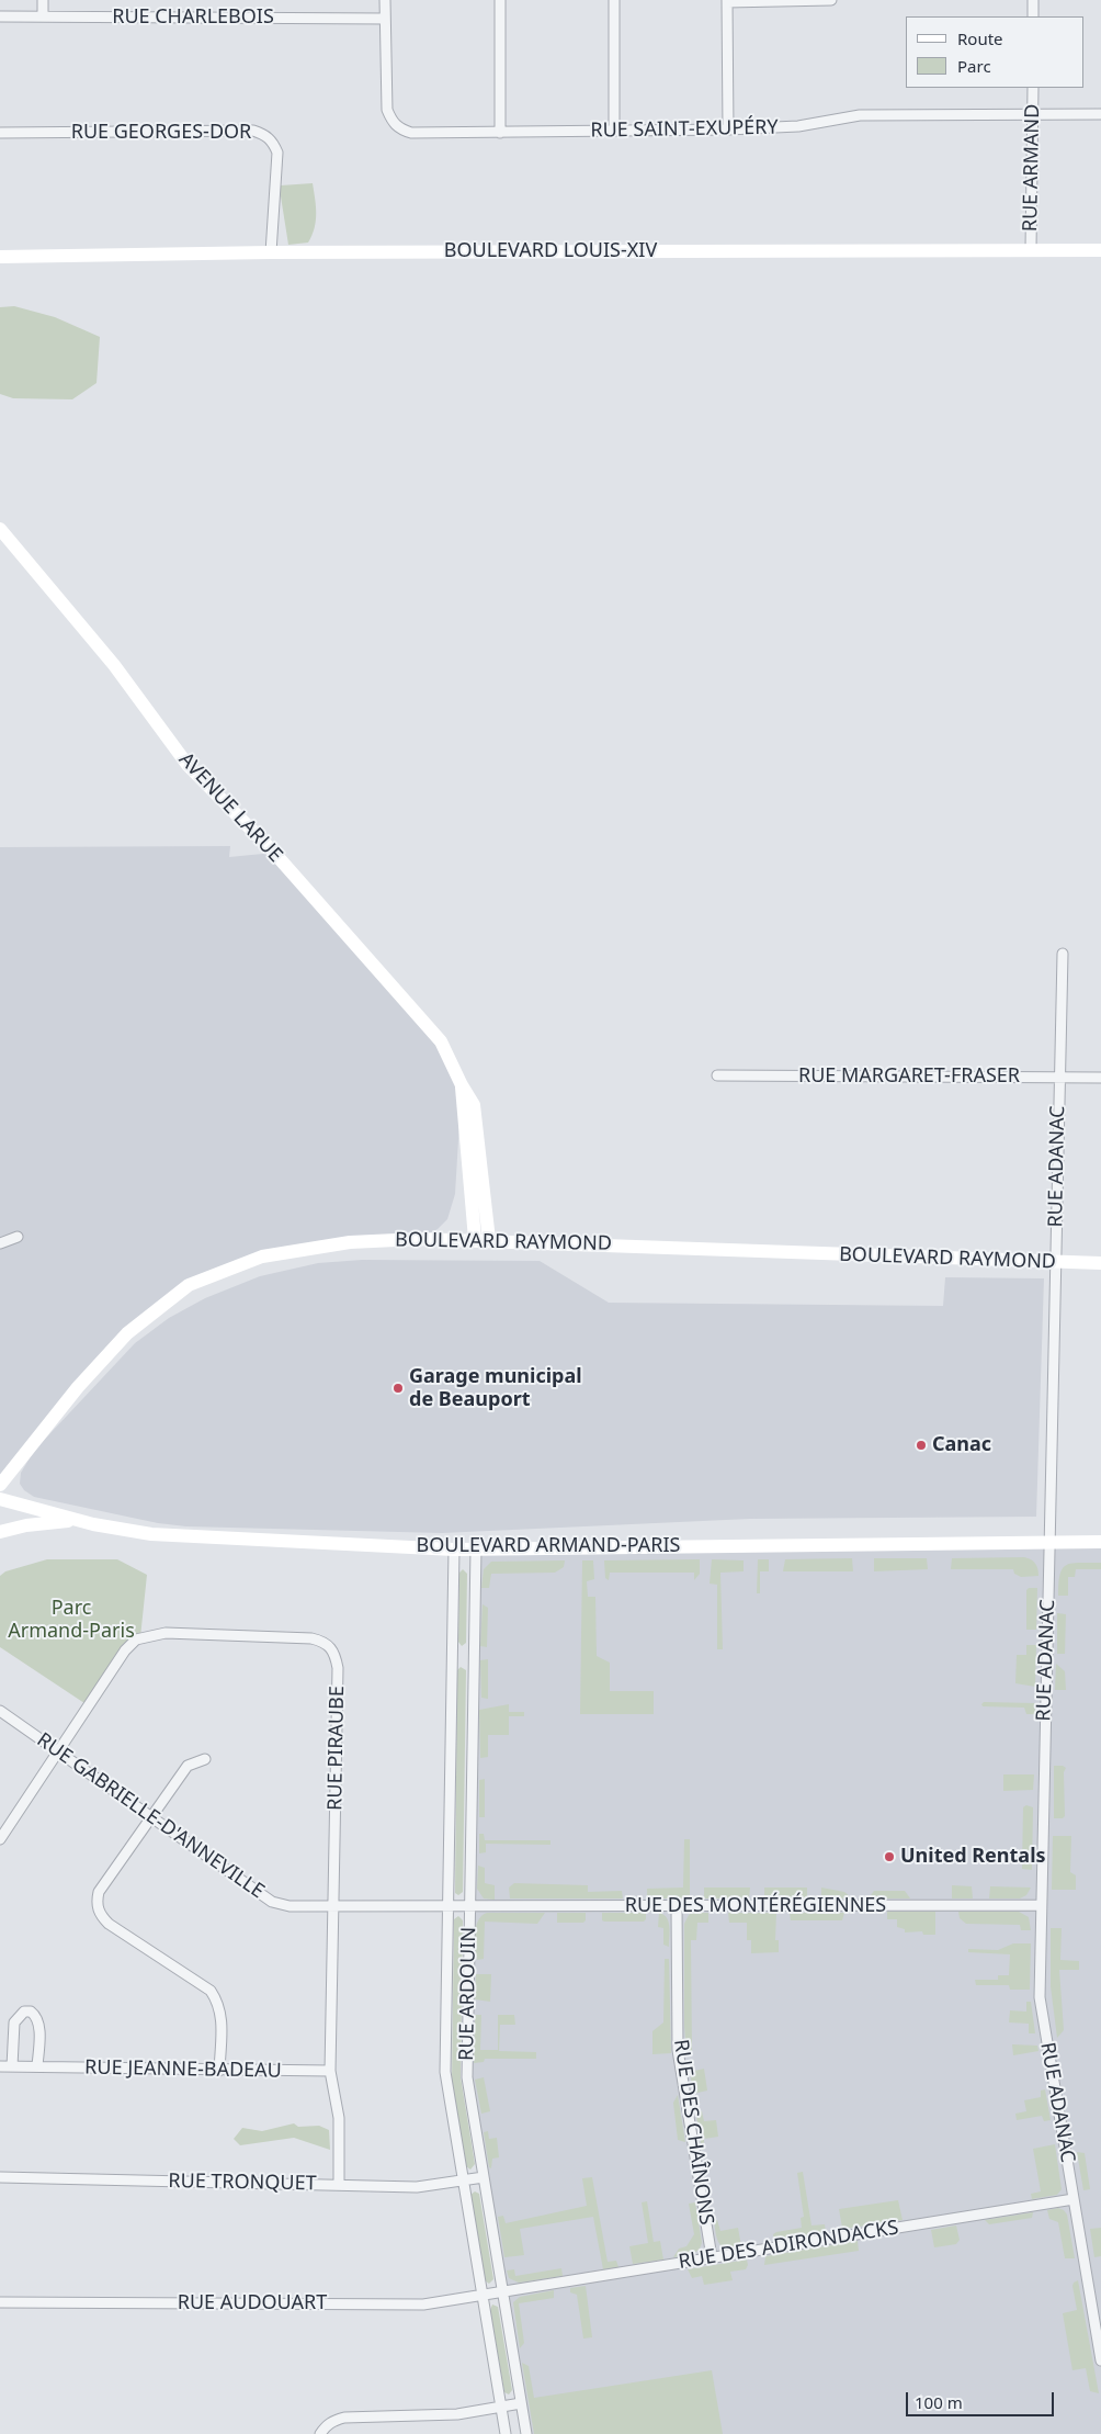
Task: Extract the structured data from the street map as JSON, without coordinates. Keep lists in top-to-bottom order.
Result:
{
  "streets": {
    "street": [
      "RUE CHARLEBOIS",
      "RUE SAINT-EXUPÉRY",
      "RUE GEORGES-DOR",
      "RUE ARMAND",
      "BOULEVARD LOUIS-XIV",
      "AVENUE LARUE",
      "RUE MARGARET-FRASER",
      "RUE ADANAC",
      "BOULEVARD RAYMOND",
      "BOULEVARD ARMAND-PARIS",
      "RUE PIRAUBE",
      "RUE GABRIELLE-D'ANNEVILLE",
      "RUE DES MONTÉRÉGIENNES",
      "RUE ARDOUIN",
      "RUE JEANNE-BADEAU",
      "RUE DES CHAÎNONS",
      "RUE TRONQUET",
      "RUE DES ADIRONDACKS",
      "RUE AUDOUART"
    ]
  },
  "crossings": [
    ["RUE CHARLEBOIS", "RUE SAINT-EXUPÉRY"],
    ["RUE SAINT-EXUPÉRY", "RUE ARMAND"],
    ["RUE GEORGES-DOR", "BOULEVARD LOUIS-XIV"],
    ["RUE ARMAND", "BOULEVARD LOUIS-XIV"],
    ["AVENUE LARUE", "BOULEVARD RAYMOND"],
    ["RUE MARGARET-FRASER", "RUE ADANAC"],
    ["RUE ADANAC", "BOULEVARD RAYMOND"],
    ["RUE ADANAC", "BOULEVARD ARMAND-PARIS"],
    ["RUE ADANAC", "RUE DES MONTÉRÉGIENNES"],
    ["RUE ADANAC", "RUE DES ADIRONDACKS"],
    ["BOULEVARD ARMAND-PARIS", "RUE ARDOUIN"],
    ["RUE PIRAUBE", "RUE GABRIELLE-D'ANNEVILLE"],
    ["RUE PIRAUBE", "RUE JEANNE-BADEAU"],
    ["RUE PIRAUBE", "RUE TRONQUET"],
    ["RUE GABRIELLE-D'ANNEVILLE", "RUE DES MONTÉRÉGIENNES"],
    ["RUE GABRIELLE-D'ANNEVILLE", "RUE ARDOUIN"],
    ["RUE DES MONTÉRÉGIENNES", "RUE ARDOUIN"],
    ["RUE DES MONTÉRÉGIENNES", "RUE DES CHAÎNONS"],
    ["RUE ARDOUIN", "RUE TRONQUET"],
    ["RUE ARDOUIN", "RUE DES ADIRONDACKS"],
    ["RUE ARDOUIN", "RUE AUDOUART"],
    ["RUE DES CHAÎNONS", "RUE DES ADIRONDACKS"],
    ["RUE DES ADIRONDACKS", "RUE AUDOUART"]
  ],
  "parks": ["Parc Armand-Paris"],
  "places": ["Garage municipal de Beauport", "Canac", "United Rentals"],
  "legend": ["Route", "Parc"],
  "scale_bar": "100 m"
}
